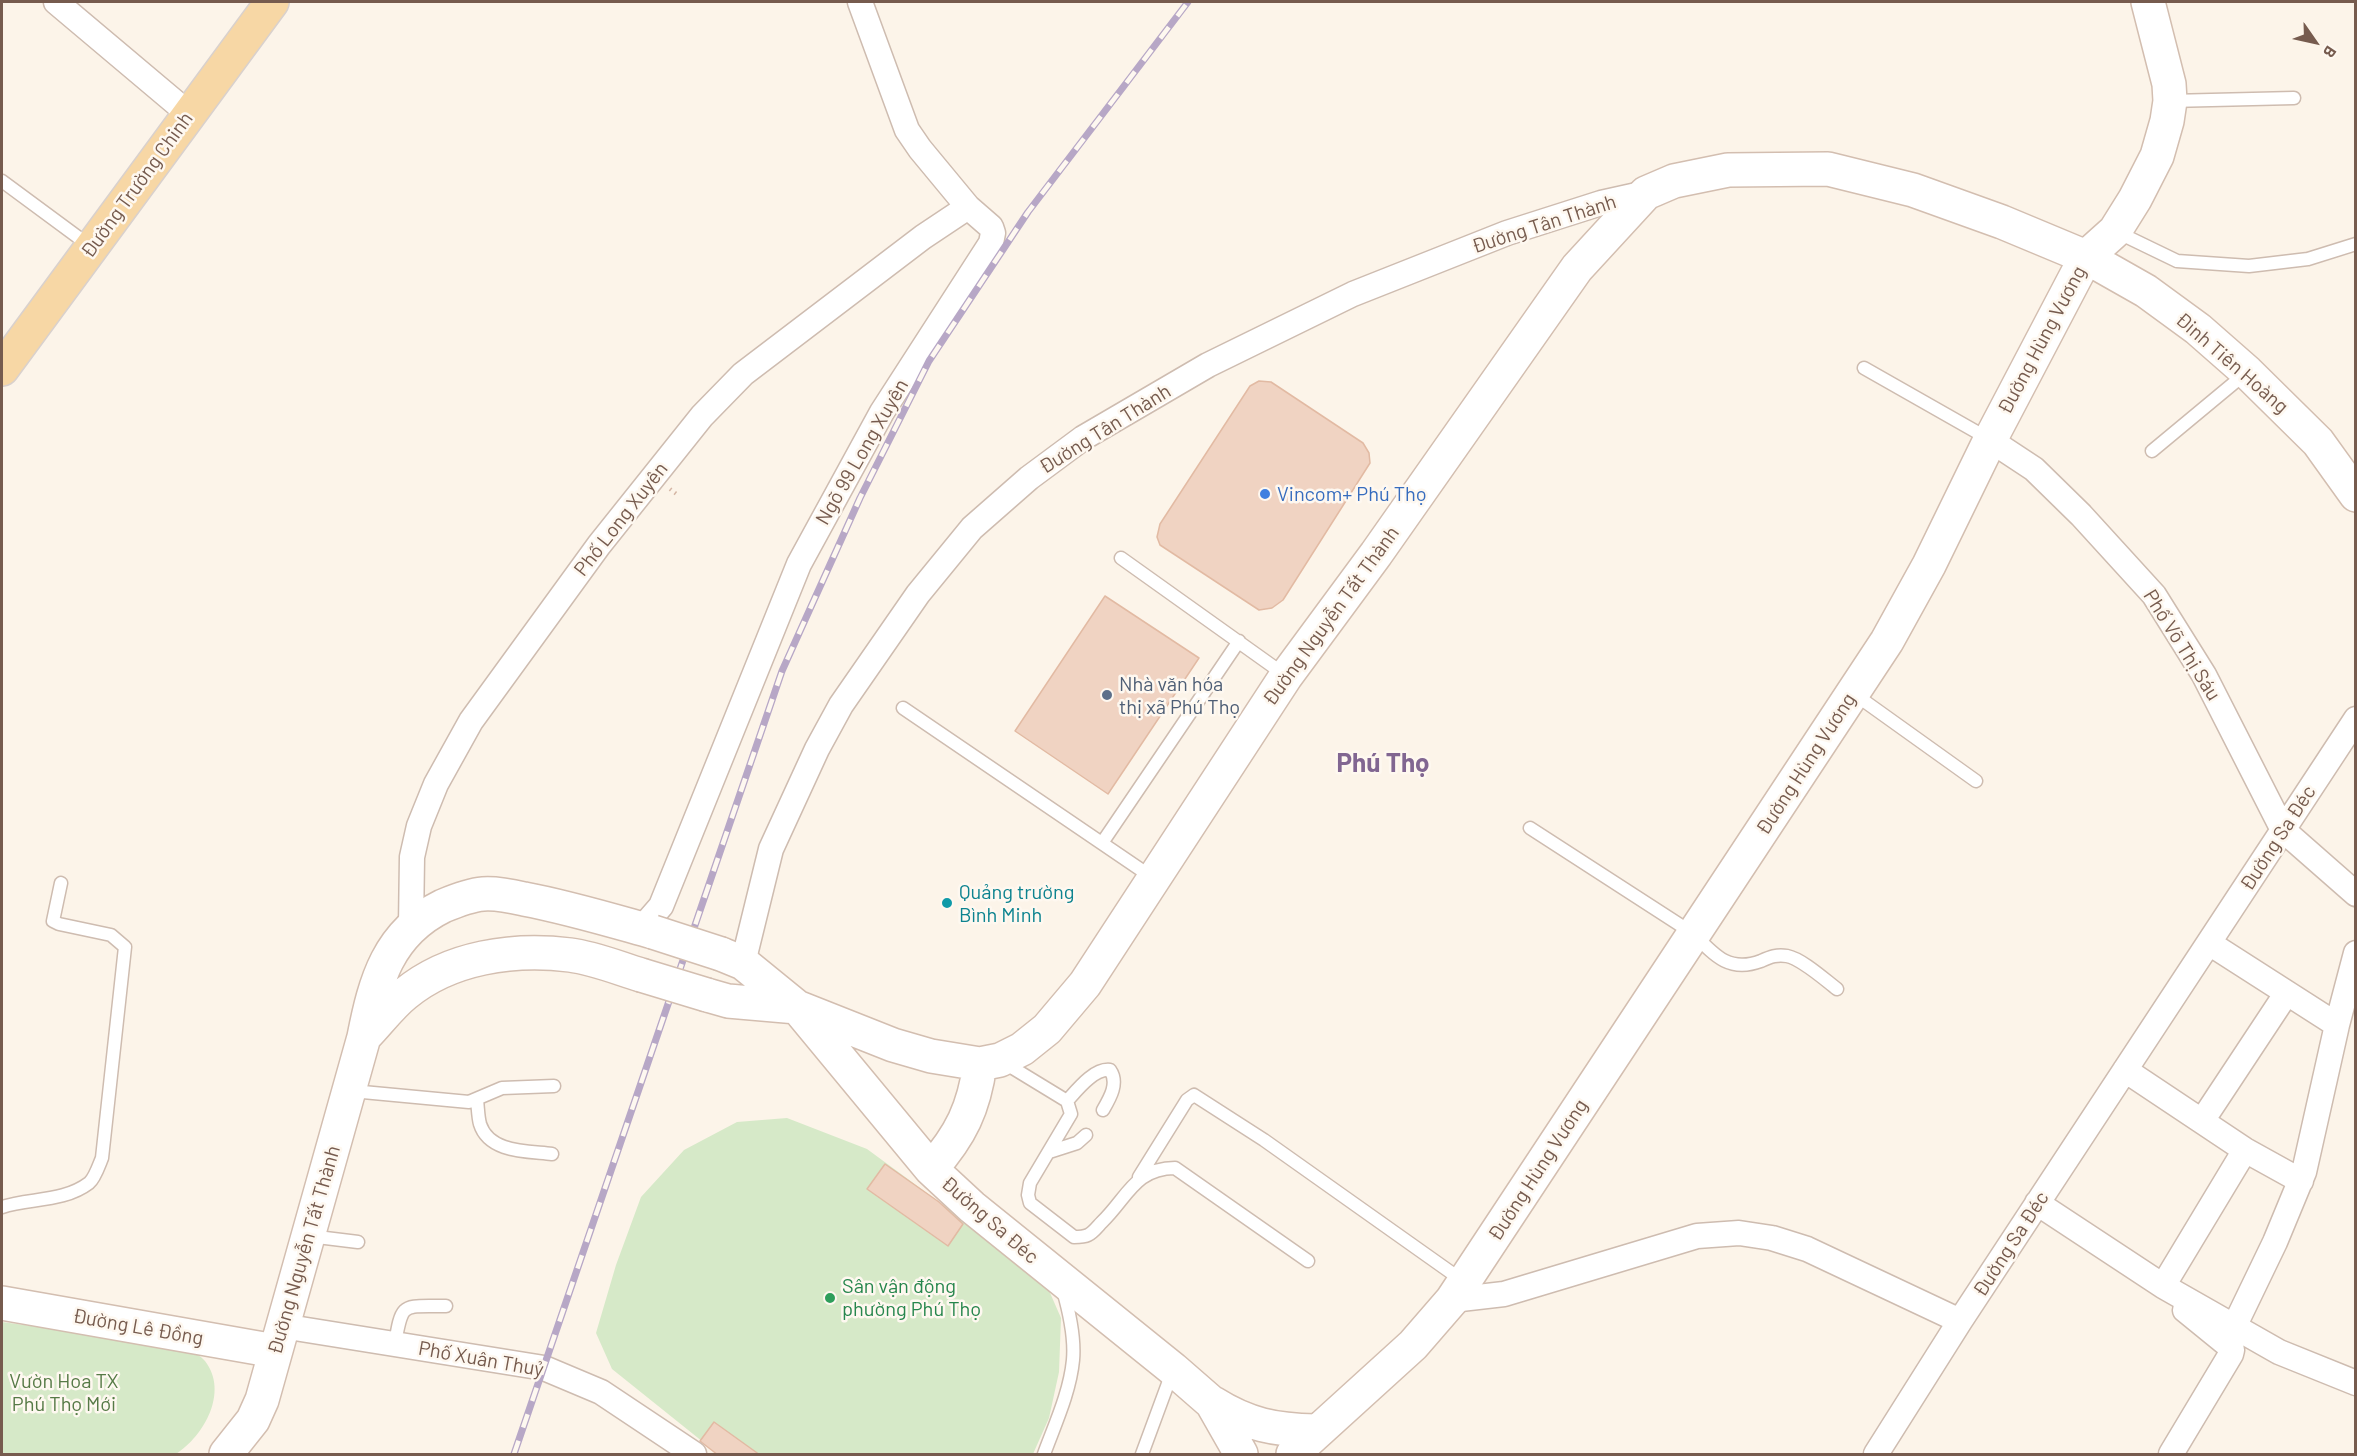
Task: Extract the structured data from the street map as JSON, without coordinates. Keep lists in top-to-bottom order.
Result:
{
  "streets": {
    "main road": [
      "Đường Trường Chinh",
      "Đường Hùng Vương",
      "Đinh Tiên Hoàng",
      "Đường Nguyễn Tất Thành",
      "Đường Sa Đéc",
      "Đường Lê Đồng"
    ],
    "street": [
      "Đường Tân Thành",
      "Ngõ 99 Long Xuyên",
      "Phố Long Xuyên",
      "Phố Võ Thị Sáu",
      "Phố Xuân Thuỷ"
    ]
  },
  "crossings": [
    ["Đường Tân Thành", "Đường Nguyễn Tất Thành"],
    ["Đường Hùng Vương", "Đinh Tiên Hoàng"],
    ["Đường Hùng Vương", "Đường Nguyễn Tất Thành"],
    ["Đường Hùng Vương", "Phố Võ Thị Sáu"],
    ["Đường Hùng Vương", "Đường Sa Đéc"],
    ["Đinh Tiên Hoàng", "Đường Nguyễn Tất Thành"],
    ["Ngõ 99 Long Xuyên", "Phố Long Xuyên"],
    ["Ngõ 99 Long Xuyên", "Đường Nguyễn Tất Thành"],
    ["Phố Long Xuyên", "Đường Nguyễn Tất Thành"],
    ["Đường Nguyễn Tất Thành", "Đường Sa Đéc"],
    ["Đường Nguyễn Tất Thành", "Đường Lê Đồng"],
    ["Đường Nguyễn Tất Thành", "Phố Xuân Thuỷ"],
    ["Phố Võ Thị Sáu", "Đường Sa Đéc"],
    ["Đường Lê Đồng", "Phố Xuân Thuỷ"]
  ],
  "districts": ["Phú Thọ"],
  "parks": ["Vườn Hoa TX Phú Thọ Mới"],
  "places": [
    "Vincom+ Phú Thọ",
    "Nhà văn hóa thị xã Phú Thọ",
    "Quảng trường Bình Minh",
    "Sân vận động phường Phú Thọ"
  ],
  "north": "bottom right"
}
